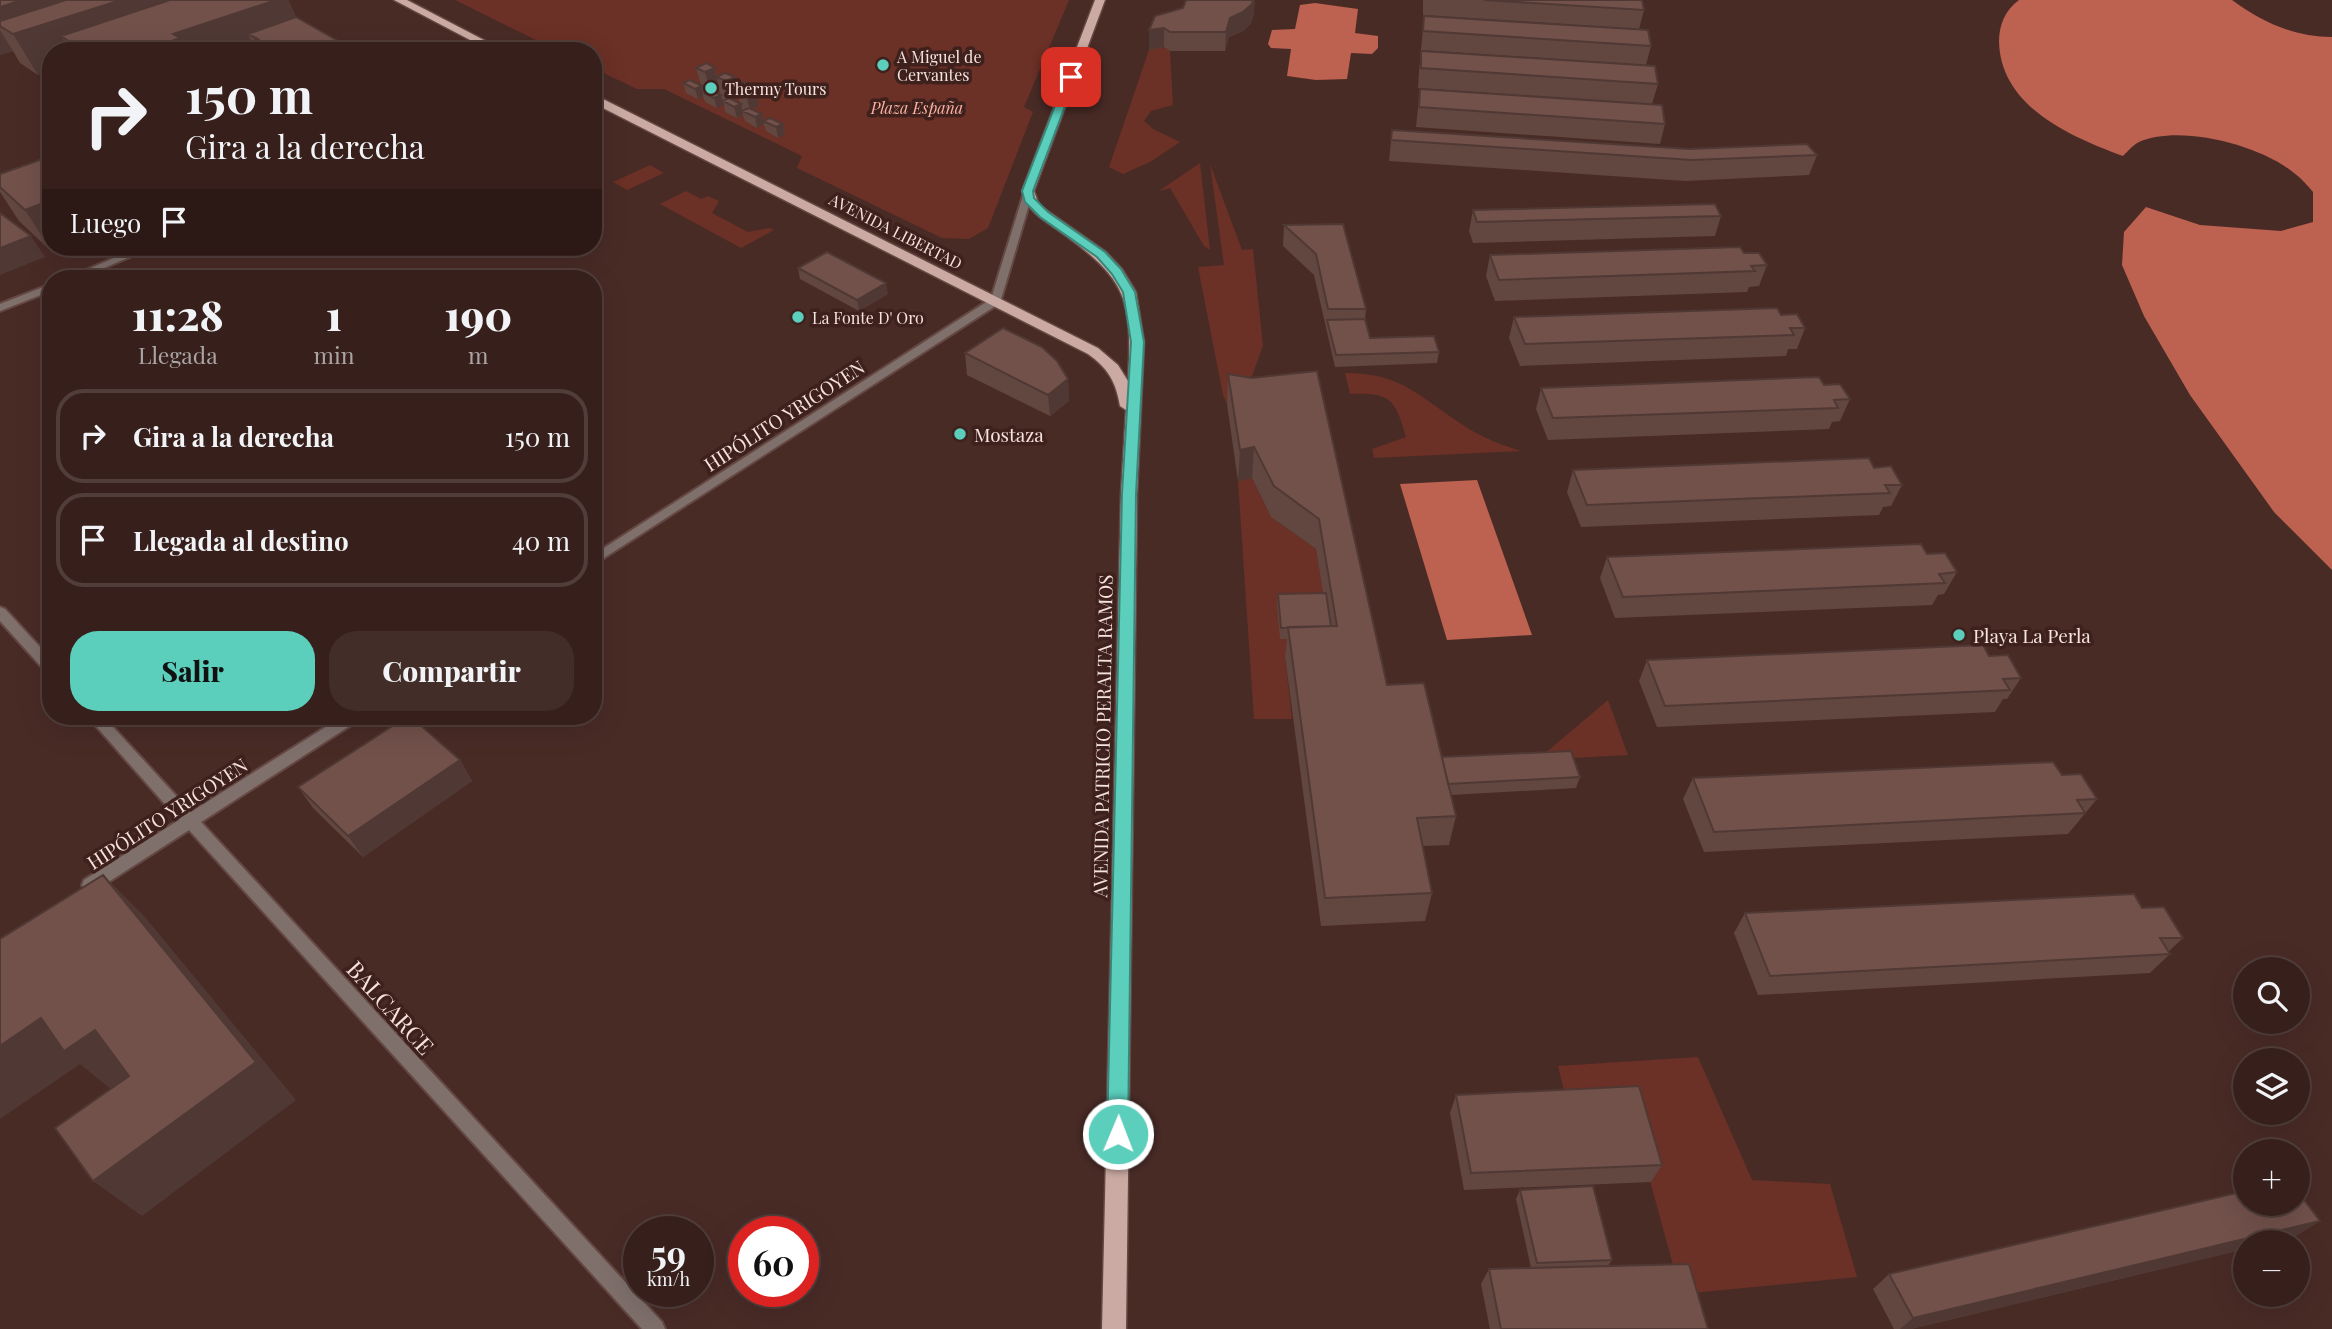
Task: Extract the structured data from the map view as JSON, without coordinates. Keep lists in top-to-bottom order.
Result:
{
  "streets": {
    "main road": ["AVENIDA LIBERTAD", "AVENIDA PATRICIO PERALTA RAMOS"],
    "street": ["HIPÓLITO YRIGOYEN", "BALCARCE"]
  },
  "crossings": [
    ["AVENIDA LIBERTAD", "HIPÓLITO YRIGOYEN"],
    ["AVENIDA LIBERTAD", "AVENIDA PATRICIO PERALTA RAMOS"],
    ["HIPÓLITO YRIGOYEN", "BALCARCE"]
  ],
  "parks": ["Plaza España"],
  "places": [
    "A Miguel de Cervantes",
    "Thermy Tours",
    "La Fonte D' Oro",
    "Mostaza",
    "Playa La Perla"
  ],
  "page": {
    "turn": ["150 m", "Gira a la derecha"],
    "then": "Luego",
    "eta": [
      "11:28",
      "Llegada",
      "1",
      "min",
      "190",
      "m"
    ],
    "list": [
      {
        "name": "Gira a la derecha",
        "value": "150 m"
      },
      {
        "name": "Llegada al destino",
        "value": "40 m"
      }
    ],
    "buttons": ["Salir", "Compartir"],
    "map_buttons": ["+", "−"],
    "speed": "59 km/h",
    "limit": "60"
  }
}
